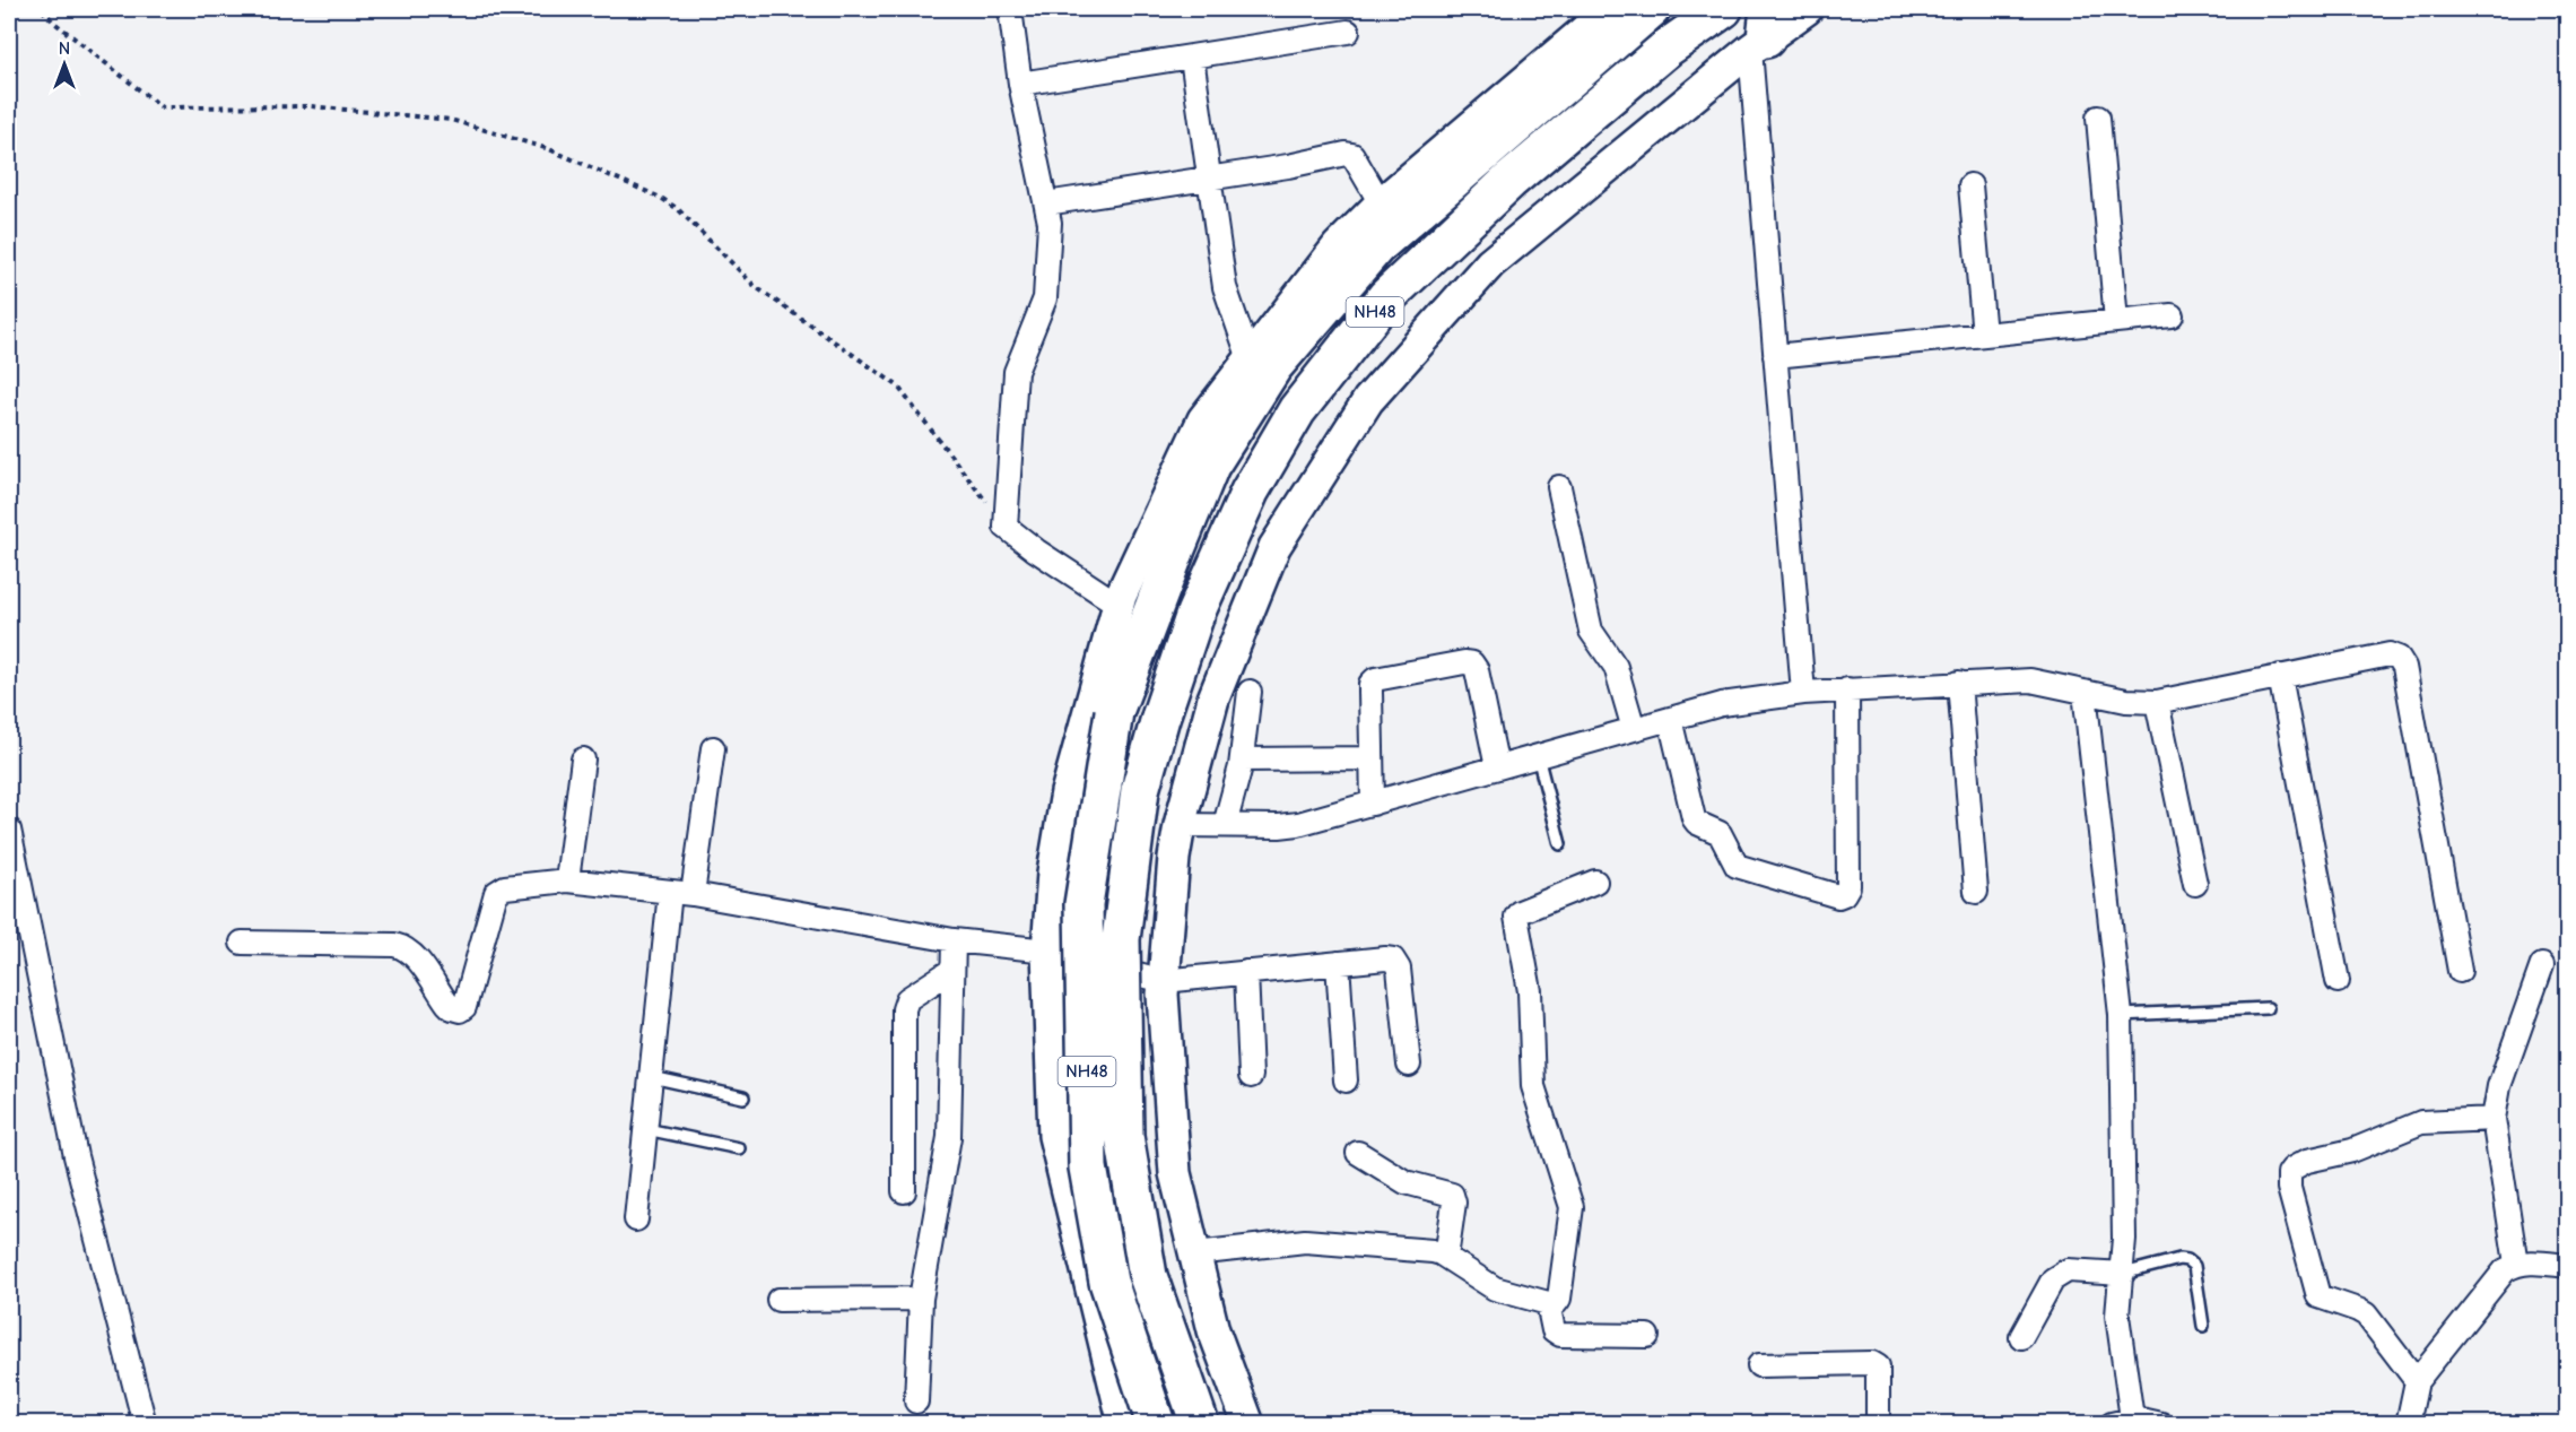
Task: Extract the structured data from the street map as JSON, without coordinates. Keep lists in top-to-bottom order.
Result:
{
  "streets": {
    "highway": ["NH48"]
  },
  "north": "top"
}
